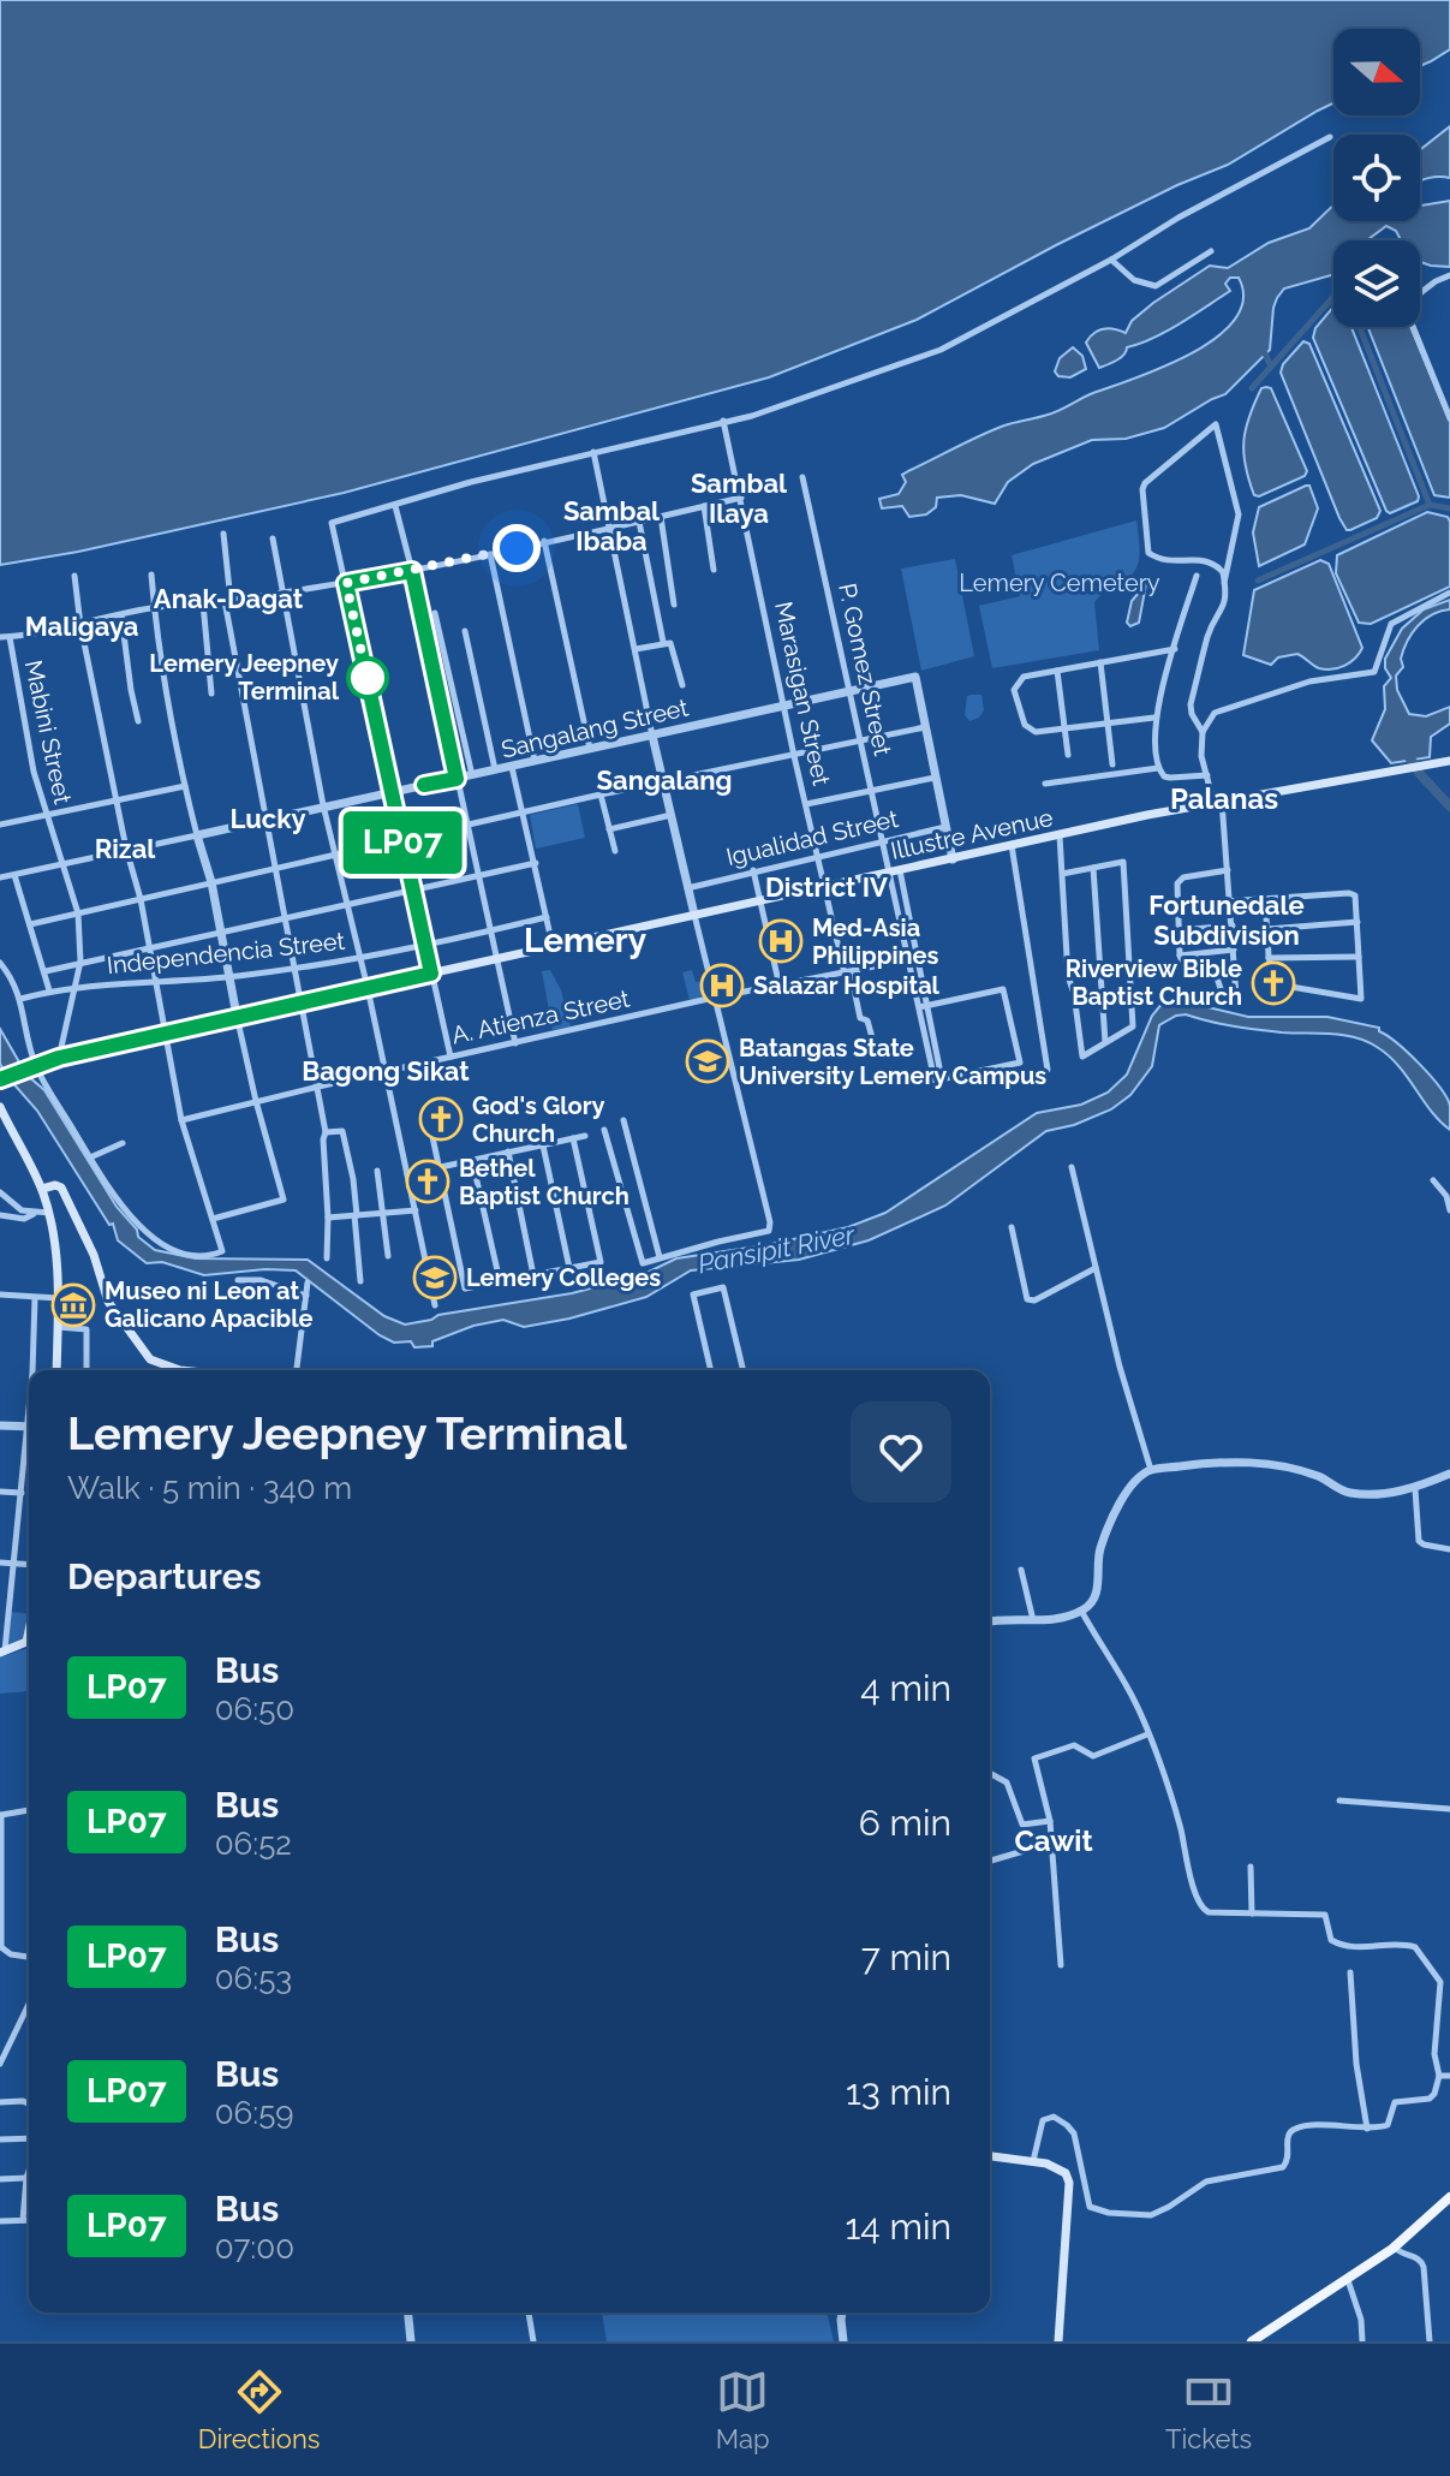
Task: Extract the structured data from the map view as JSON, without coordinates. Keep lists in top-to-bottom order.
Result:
{
  "streets": {
    "main road": ["Illustre Avenue"],
    "street": [
      "P. Gomez Street",
      "Marasigan Street",
      "Sangalang Street",
      "Mabini Street",
      "Igualidad Street",
      "Independencia Street",
      "A. Atienza Street"
    ]
  },
  "crossings": [
    ["P. Gomez Street", "Sangalang Street"],
    ["P. Gomez Street", "Illustre Avenue"],
    ["P. Gomez Street", "Igualidad Street"],
    ["P. Gomez Street", "A. Atienza Street"],
    ["Marasigan Street", "Sangalang Street"],
    ["Marasigan Street", "Illustre Avenue"],
    ["Marasigan Street", "Igualidad Street"],
    ["Marasigan Street", "A. Atienza Street"],
    ["Sangalang Street", "Mabini Street"],
    ["Mabini Street", "Illustre Avenue"],
    ["Mabini Street", "Independencia Street"]
  ],
  "districts": [
    "Sambal Ilaya",
    "Sambal Ibaba",
    "Anak-Dagat",
    "Maligaya",
    "Sangalang",
    "Palanas",
    "Lucky",
    "Rizal",
    "District IV",
    "Fortunedale Subdivision",
    "Lemery",
    "Bagong Sikat",
    "Cawit"
  ],
  "water": ["Pansipit River"],
  "parks": ["Lemery Cemetery"],
  "places": {
    "other": ["Lemery Jeepney Terminal"],
    "hospital": ["Med-Asia Philippines", "Salazar Hospital"],
    "church": ["Riverview Bible Baptist Church", "God's Glory Church", "Bethel Baptist Church"],
    "school or university": ["Batangas State University Lemery Campus", "Lemery Colleges"],
    "museum": ["Museo ni Leon at Galicano Apacible"]
  },
  "lines": ["bus line LP07"],
  "north": "right",
  "page": {
    "on_map": "LP07",
    "heading": [
      ["Lemery Jeepney Terminal", "Walk · 5 min · 340 m"],
      "Departures"
    ],
    "list": [
      {
        "mark": "LP07",
        "name": "Bus",
        "note": "06:50",
        "value": "4 min"
      },
      {
        "mark": "LP07",
        "name": "Bus",
        "note": "06:52",
        "value": "6 min"
      },
      {
        "mark": "LP07",
        "name": "Bus",
        "note": "06:53",
        "value": "7 min"
      },
      {
        "mark": "LP07",
        "name": "Bus",
        "note": "06:59",
        "value": "13 min"
      },
      {
        "mark": "LP07",
        "name": "Bus",
        "note": "07:00",
        "value": "14 min"
      }
    ],
    "tabs": ["Directions", "Map", "Tickets"]
  }
}
